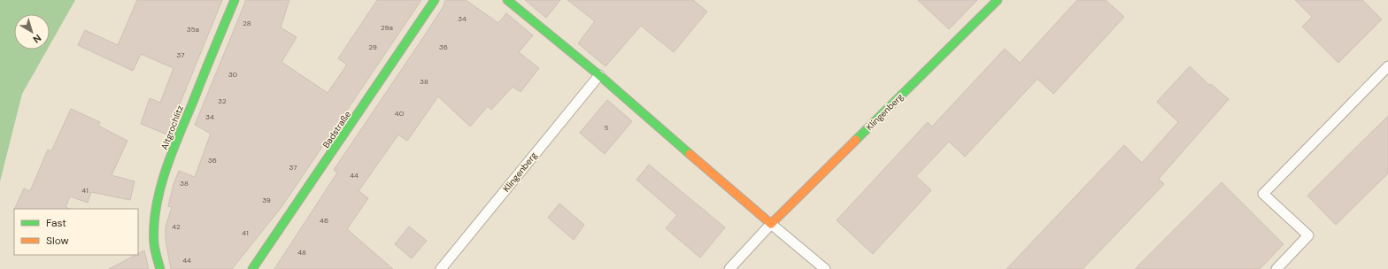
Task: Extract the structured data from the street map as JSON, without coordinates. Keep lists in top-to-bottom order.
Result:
{
  "streets": {
    "street": ["Klingenberg", "Altgrochlitz", "Badstraße"]
  },
  "house_numbers": [
    "34",
    "28",
    "29a",
    "35a",
    "29",
    "36",
    "37",
    "30",
    "38",
    "32",
    "40",
    "34",
    "5",
    "36",
    "37",
    "44",
    "38",
    "41",
    "39",
    "46",
    "42",
    "41",
    "48",
    "44"
  ],
  "legend": ["Fast", "Slow"],
  "north": "bottom right"
}
